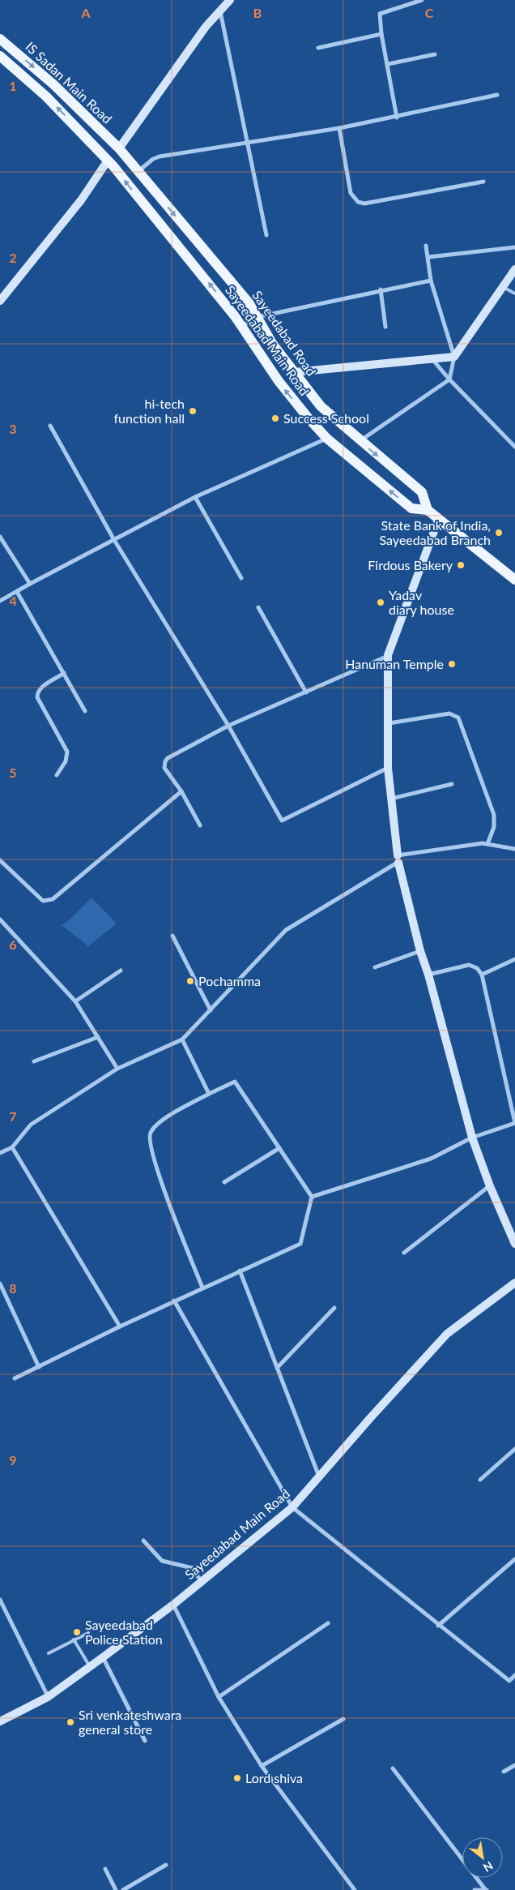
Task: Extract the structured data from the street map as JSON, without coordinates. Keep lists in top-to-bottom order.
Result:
{
  "streets": {
    "main road": ["IS Sadan Main Road", "Sayeedabad Road", "Sayeedabad Main Road"]
  },
  "crossings": [
    ["IS Sadan Main Road", "Sayeedabad Road"],
    ["IS Sadan Main Road", "Sayeedabad Main Road"],
    ["Sayeedabad Road", "Sayeedabad Main Road"]
  ],
  "one_way": ["Sayeedabad Road", "Sayeedabad Main Road"],
  "places": [
    "hi-tech function hall",
    "Success School",
    "State Bank of India, Sayeedabad Branch",
    "Firdous Bakery",
    "Yadav diary house",
    "Hanuman Temple",
    "Pochamma",
    "Sayeedabad Police Station",
    "Sri venkateshwara general store",
    "Lord shiva"
  ],
  "north": "bottom right",
  "grid": {
    "columns": ["A", "B", "C"],
    "rows": [
      "1",
      "2",
      "3",
      "4",
      "5",
      "6",
      "7",
      "8",
      "9"
    ]
  }
}
